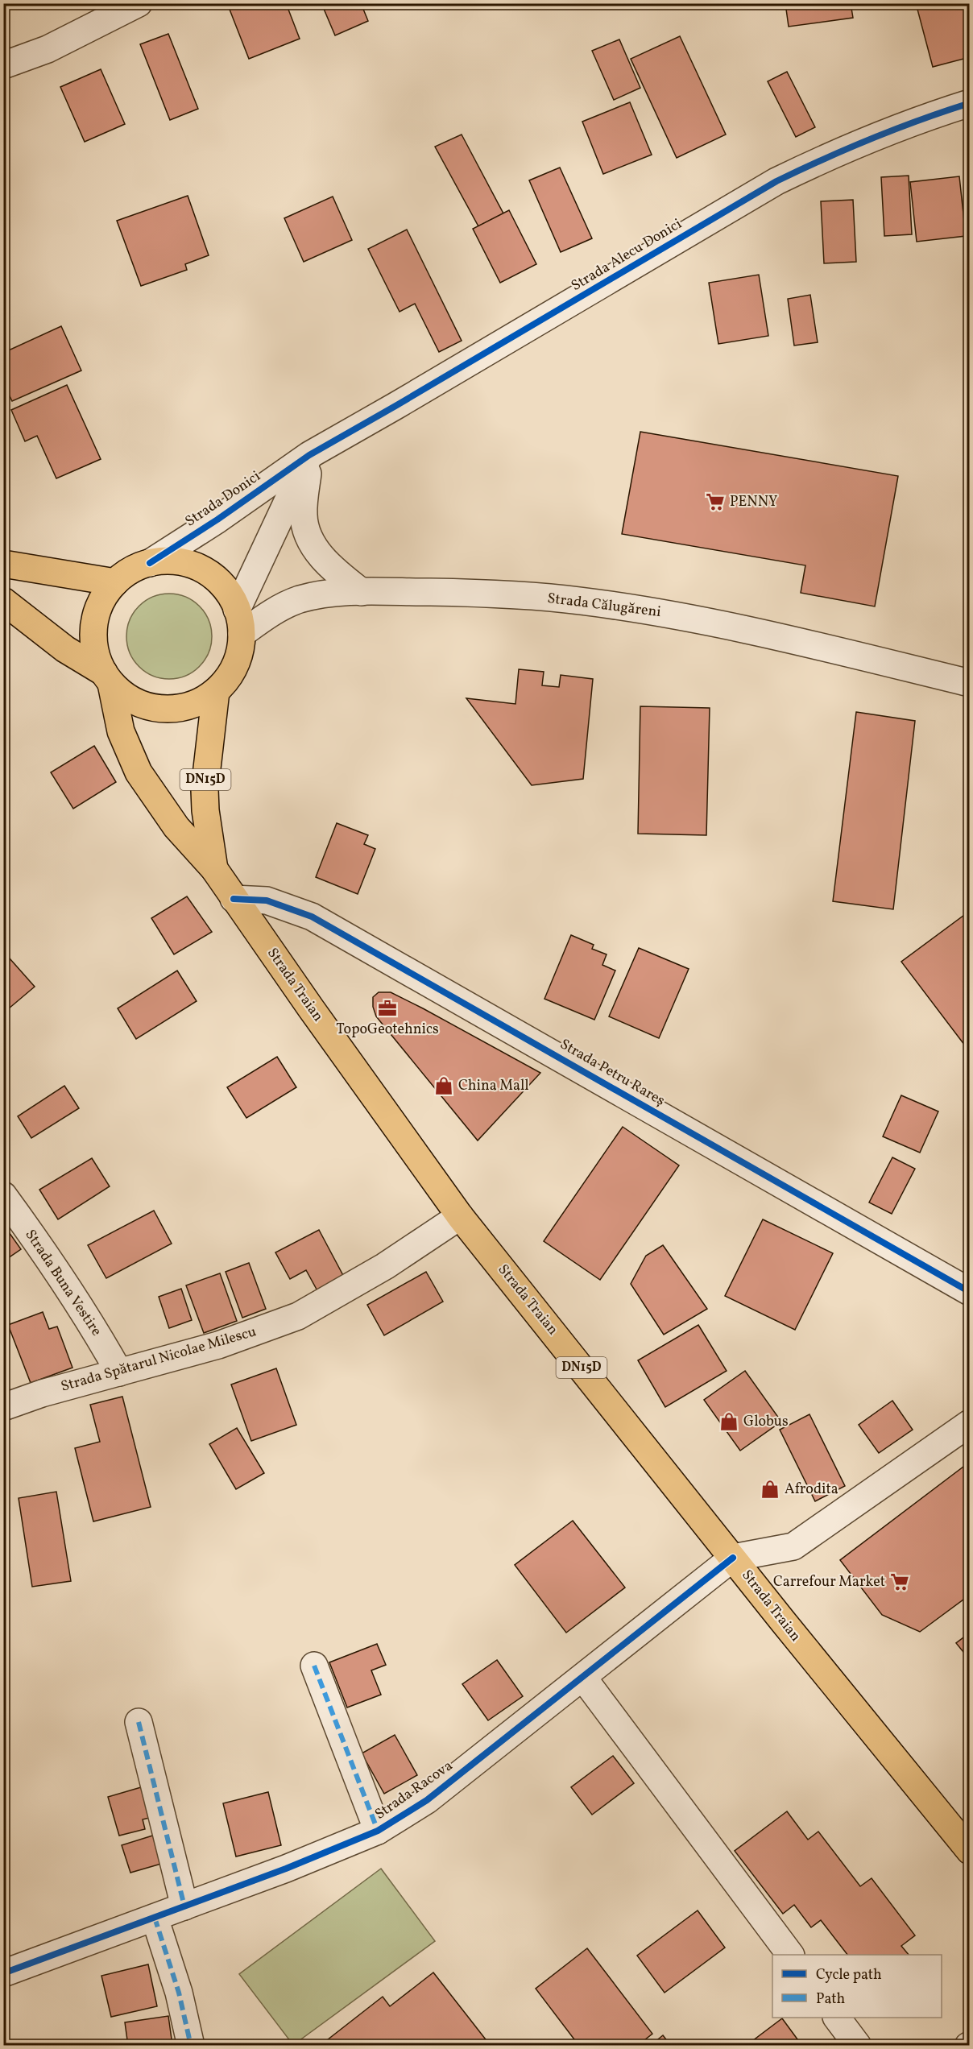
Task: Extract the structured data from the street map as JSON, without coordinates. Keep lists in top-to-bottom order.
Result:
{
  "streets": {
    "main road": ["DN15D", "Strada Traian"],
    "street": [
      "Strada Alecu Donici",
      "Strada Donici",
      "Strada Călugăreni",
      "Strada Petru Rareș",
      "Strada Buna Vestire",
      "Strada Spătarul Nicolae Milescu",
      "Strada Racova"
    ]
  },
  "crossings": [
    ["Strada Alecu Donici", "Strada Donici"],
    ["Strada Donici", "Strada Călugăreni"],
    ["Strada Donici", "Strada Traian"],
    ["Strada Călugăreni", "Strada Traian"],
    ["Strada Traian", "Strada Petru Rareș"],
    ["Strada Traian", "Strada Spătarul Nicolae Milescu"],
    ["Strada Traian", "Strada Racova"],
    ["Strada Buna Vestire", "Strada Spătarul Nicolae Milescu"]
  ],
  "places": {
    "supermarket": ["PENNY", "Carrefour Market"],
    "office": ["TopoGeotehnics"],
    "shop": ["China Mall", "Globus", "Afrodita"]
  },
  "legend": ["Cycle path", "Path"]
}
